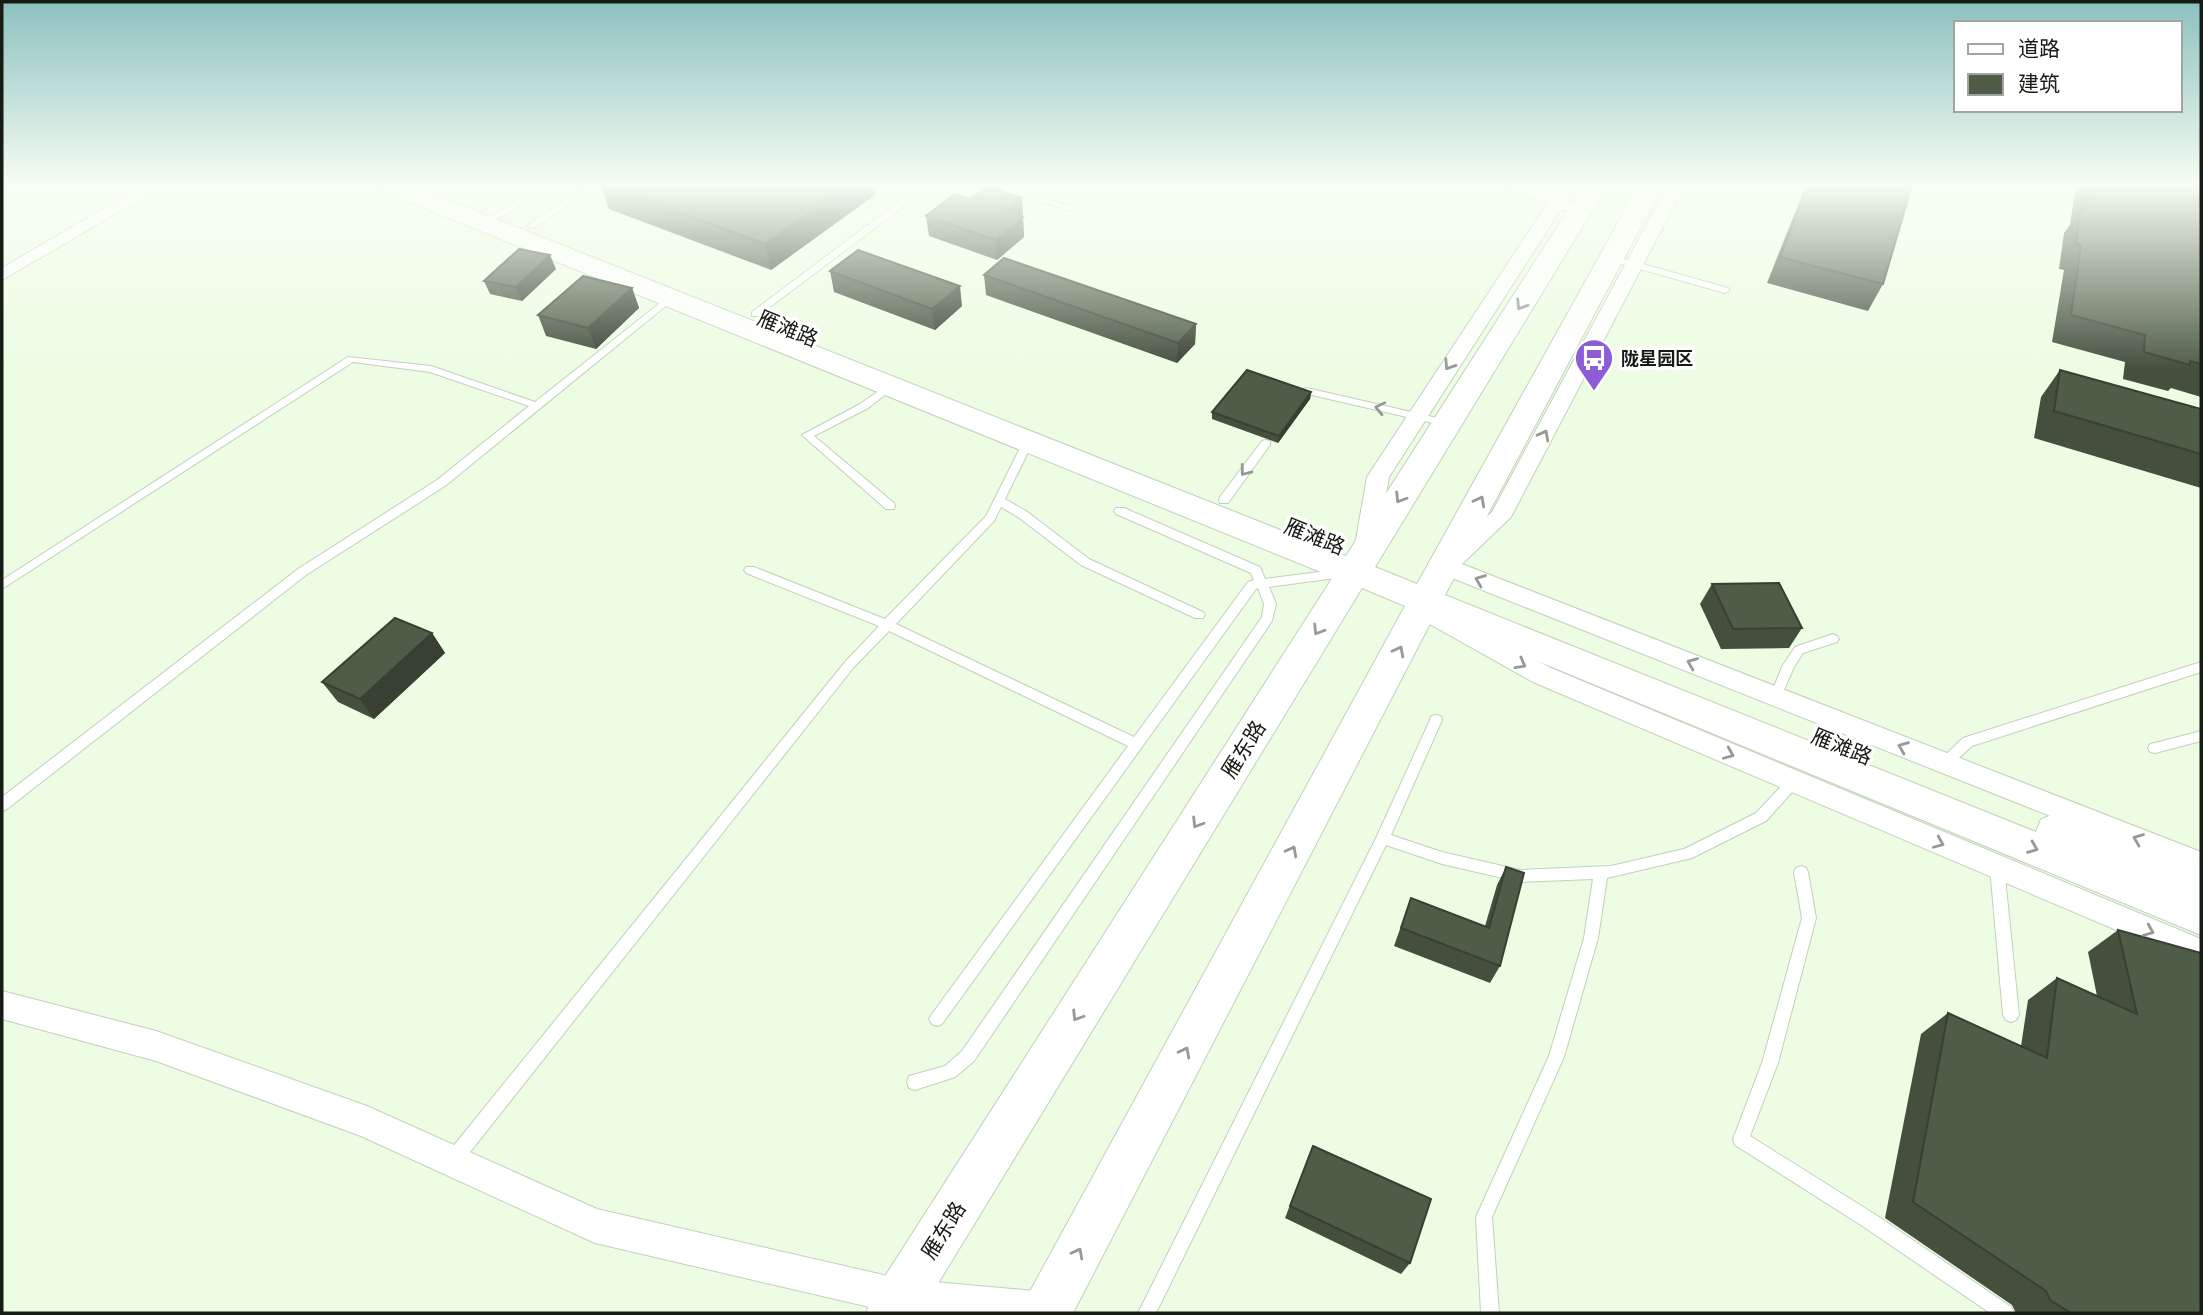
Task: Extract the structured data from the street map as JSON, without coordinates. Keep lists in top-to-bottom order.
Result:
{
  "streets": {
    "main road": ["雁滩路", "雁东路"]
  },
  "crossings": [
    ["雁滩路", "雁东路"]
  ],
  "places": {
    "bus stop": ["陇星园区"]
  },
  "legend": ["道路", "建筑"]
}
